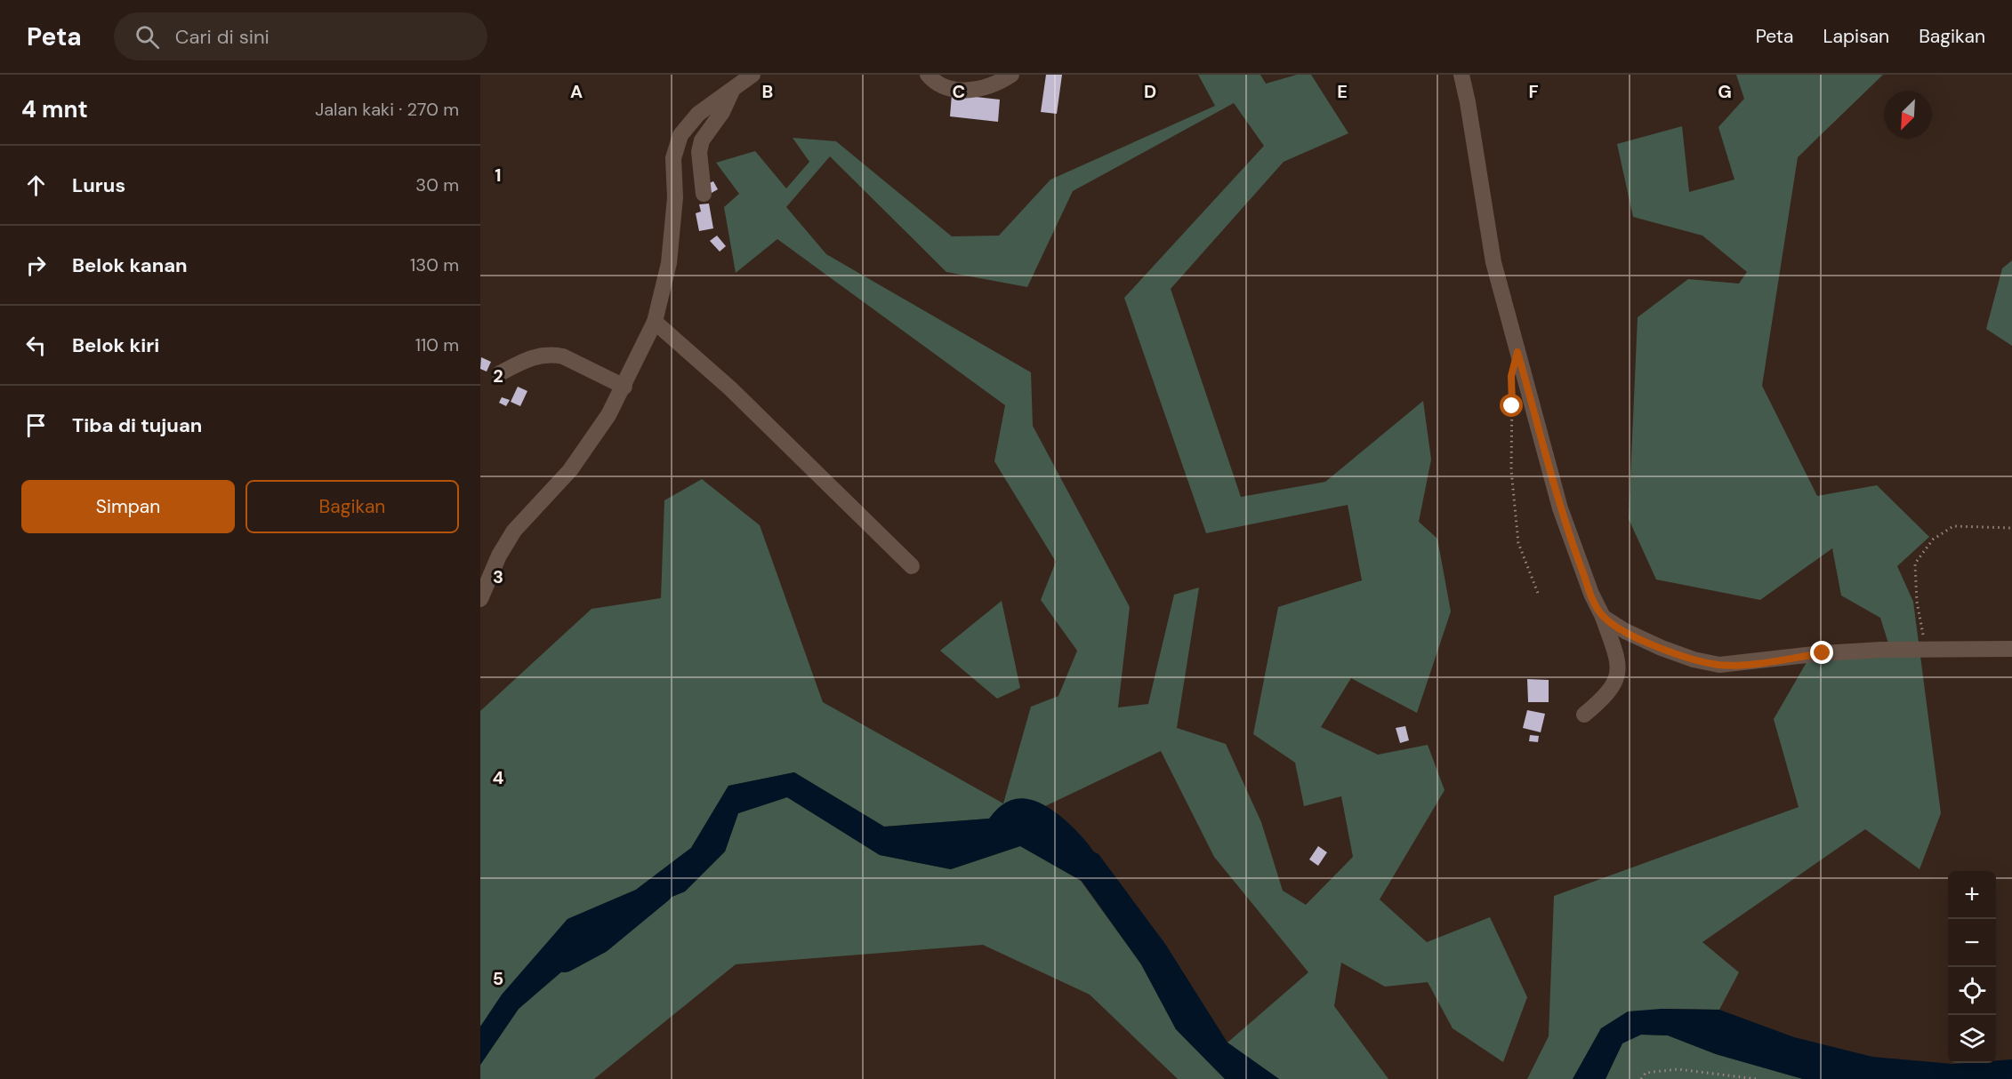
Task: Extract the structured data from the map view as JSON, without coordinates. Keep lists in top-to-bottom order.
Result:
{
  "north": "bottom left",
  "page": {
    "header": "Peta",
    "search": "Cari di sini",
    "nav": ["Peta", "Lapisan", "Bagikan"],
    "heading": ["4 mnt", "Jalan kaki · 270 m"],
    "list": [
      ["Lurus", "30 m"],
      ["Belok kanan", "130 m"],
      ["Belok kiri", "110 m"],
      "Tiba di tujuan"
    ],
    "buttons": ["Simpan", "Bagikan"],
    "map_buttons": ["+", "−"]
  },
  "grid": {
    "columns": [
      "A",
      "B",
      "C",
      "D",
      "E",
      "F",
      "G"
    ],
    "rows": [
      "1",
      "2",
      "3",
      "4",
      "5"
    ]
  }
}
